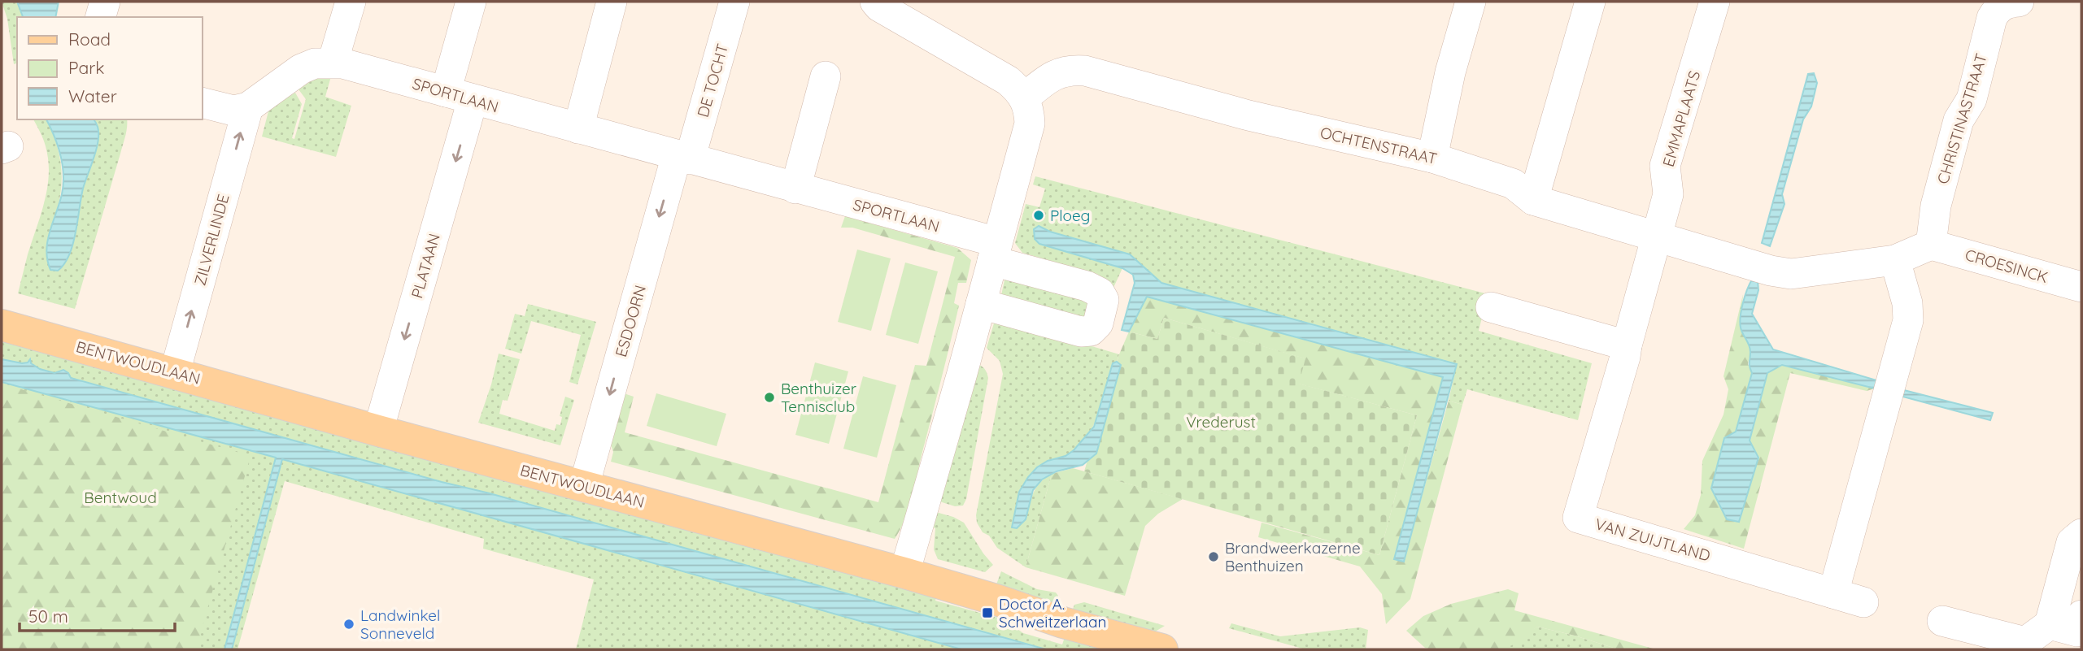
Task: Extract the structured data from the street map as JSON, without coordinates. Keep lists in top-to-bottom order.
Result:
{
  "streets": {
    "main road": ["BENTWOUDLAAN"],
    "street": [
      "DE TOCHT",
      "SPORTLAAN",
      "EMMAPLAATS",
      "CHRISTINASTRAAT",
      "OCHTENSTRAAT",
      "ZILVERLINDE",
      "PLATAAN",
      "CROESINCK",
      "ESDOORN",
      "VAN ZUIJTLAND"
    ]
  },
  "crossings": [
    ["DE TOCHT", "SPORTLAAN"],
    ["DE TOCHT", "ESDOORN"],
    ["SPORTLAAN", "ZILVERLINDE"],
    ["SPORTLAAN", "PLATAAN"],
    ["SPORTLAAN", "ESDOORN"],
    ["EMMAPLAATS", "VAN ZUIJTLAND"],
    ["CHRISTINASTRAAT", "CROESINCK"],
    ["ZILVERLINDE", "BENTWOUDLAAN"],
    ["PLATAAN", "BENTWOUDLAAN"],
    ["ESDOORN", "BENTWOUDLAAN"]
  ],
  "one_way": ["ZILVERLINDE", "PLATAAN", "ESDOORN"],
  "parks": ["Vrederust", "Bentwoud"],
  "places": {
    "other": [
      "Ploeg",
      "Benthuizer Tennisclub",
      "Brandweerkazerne Benthuizen",
      "Landwinkel Sonneveld"
    ],
    "transit": ["Doctor A. Schweitzerlaan"]
  },
  "legend": ["Road", "Park", "Water"],
  "scale_bar": "50 m"
}
